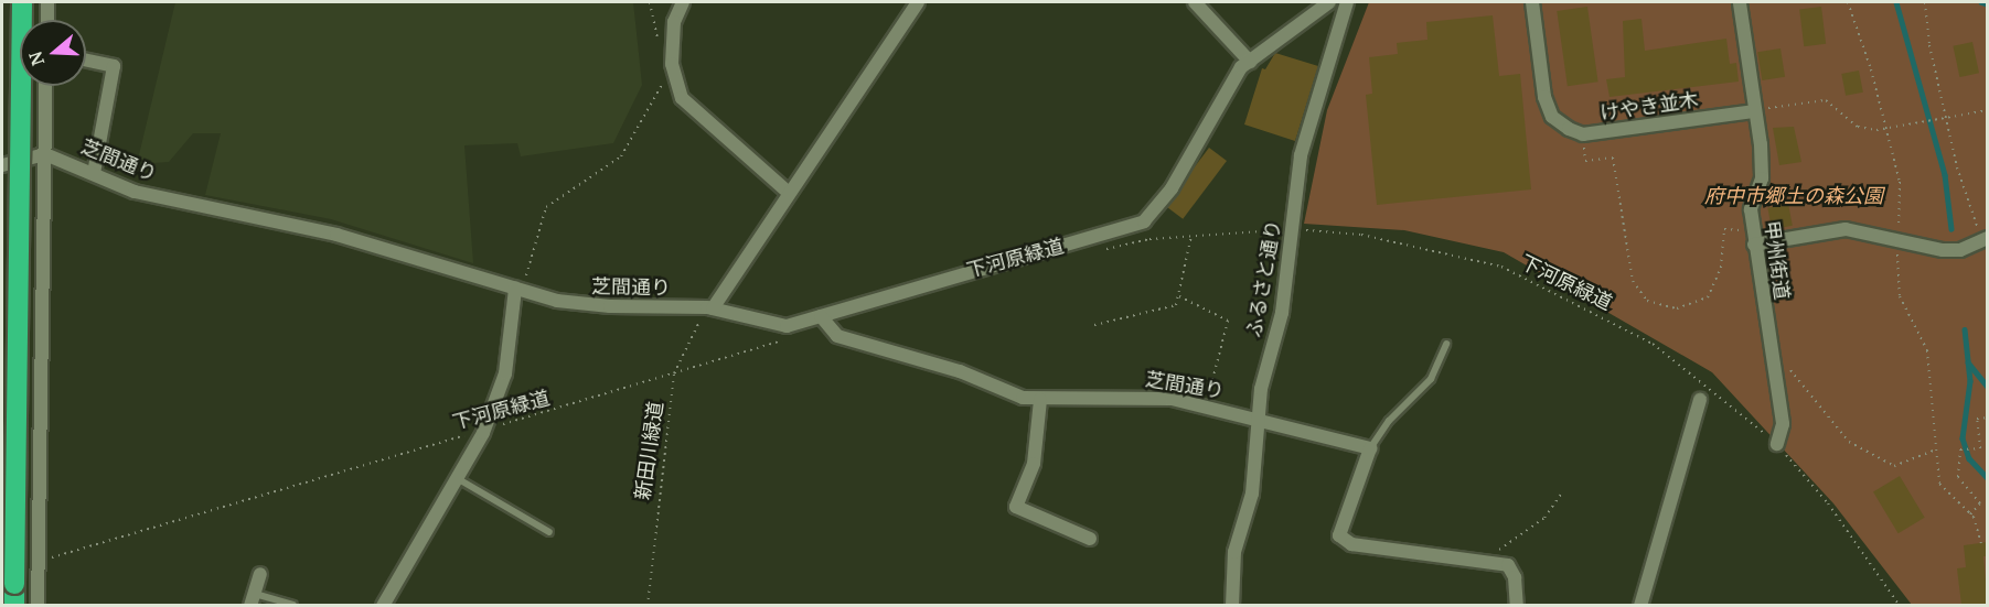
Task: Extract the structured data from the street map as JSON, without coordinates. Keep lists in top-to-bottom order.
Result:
{
  "streets": {
    "street": [
      "けやき並木",
      "芝間通り",
      "甲州街道",
      "ふるさと通り"
    ],
    "path": ["下河原緑道", "新田川緑道"]
  },
  "crossings": [
    ["けやき並木", "甲州街道"],
    ["芝間通り", "ふるさと通り"],
    ["芝間通り", "新田川緑道"],
    ["下河原緑道", "甲州街道"],
    ["下河原緑道", "ふるさと通り"],
    ["下河原緑道", "新田川緑道"]
  ],
  "parks": ["府中市郷土の森公園"],
  "north": "left"
}
